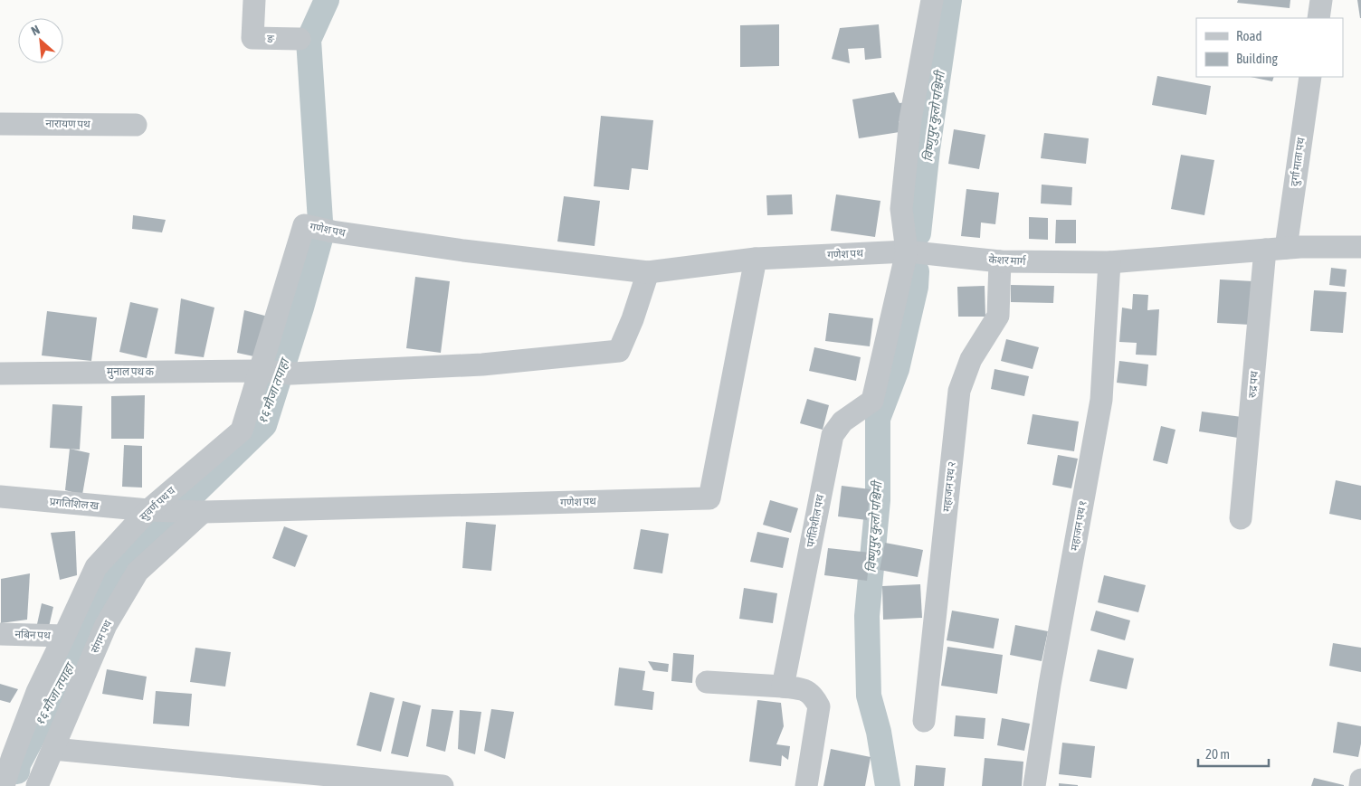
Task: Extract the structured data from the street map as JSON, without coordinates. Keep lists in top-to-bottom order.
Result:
{
  "streets": {
    "street": [
      "ङ",
      "नारायण पथ",
      "दुर्गा माता पथ",
      "गणेश पथ",
      "केशर मार्ग",
      "मुनाल पथ क",
      "रुद्र पथ",
      "महाजन पथ २",
      "प्रगतिशिल ख",
      "सुवर्ण पथ घ",
      "पर्गतिशील पथ",
      "महाजन पथ १",
      "नबिन पथ",
      "संगम पथ"
    ]
  },
  "crossings": [
    ["दुर्गा माता पथ", "केशर मार्ग"],
    ["दुर्गा माता पथ", "रुद्र पथ"],
    ["गणेश पथ", "केशर मार्ग"],
    ["गणेश पथ", "मुनाल पथ क"],
    ["गणेश पथ", "प्रगतिशिल ख"],
    ["गणेश पथ", "सुवर्ण पथ घ"],
    ["गणेश पथ", "पर्गतिशील पथ"],
    ["गणेश पथ", "संगम पथ"],
    ["केशर मार्ग", "रुद्र पथ"],
    ["केशर मार्ग", "महाजन पथ २"],
    ["केशर मार्ग", "पर्गतिशील पथ"],
    ["केशर मार्ग", "महाजन पथ १"],
    ["मुनाल पथ क", "सुवर्ण पथ घ"],
    ["प्रगतिशिल ख", "सुवर्ण पथ घ"],
    ["प्रगतिशिल ख", "संगम पथ"],
    ["सुवर्ण पथ घ", "नबिन पथ"]
  ],
  "water": ["विष्णुपुर कुलो पश्चिमी", "१६ मौजा तपाहा"],
  "legend": ["Road", "Building"],
  "scale_bar": "20 m",
  "north": "top left"
}
